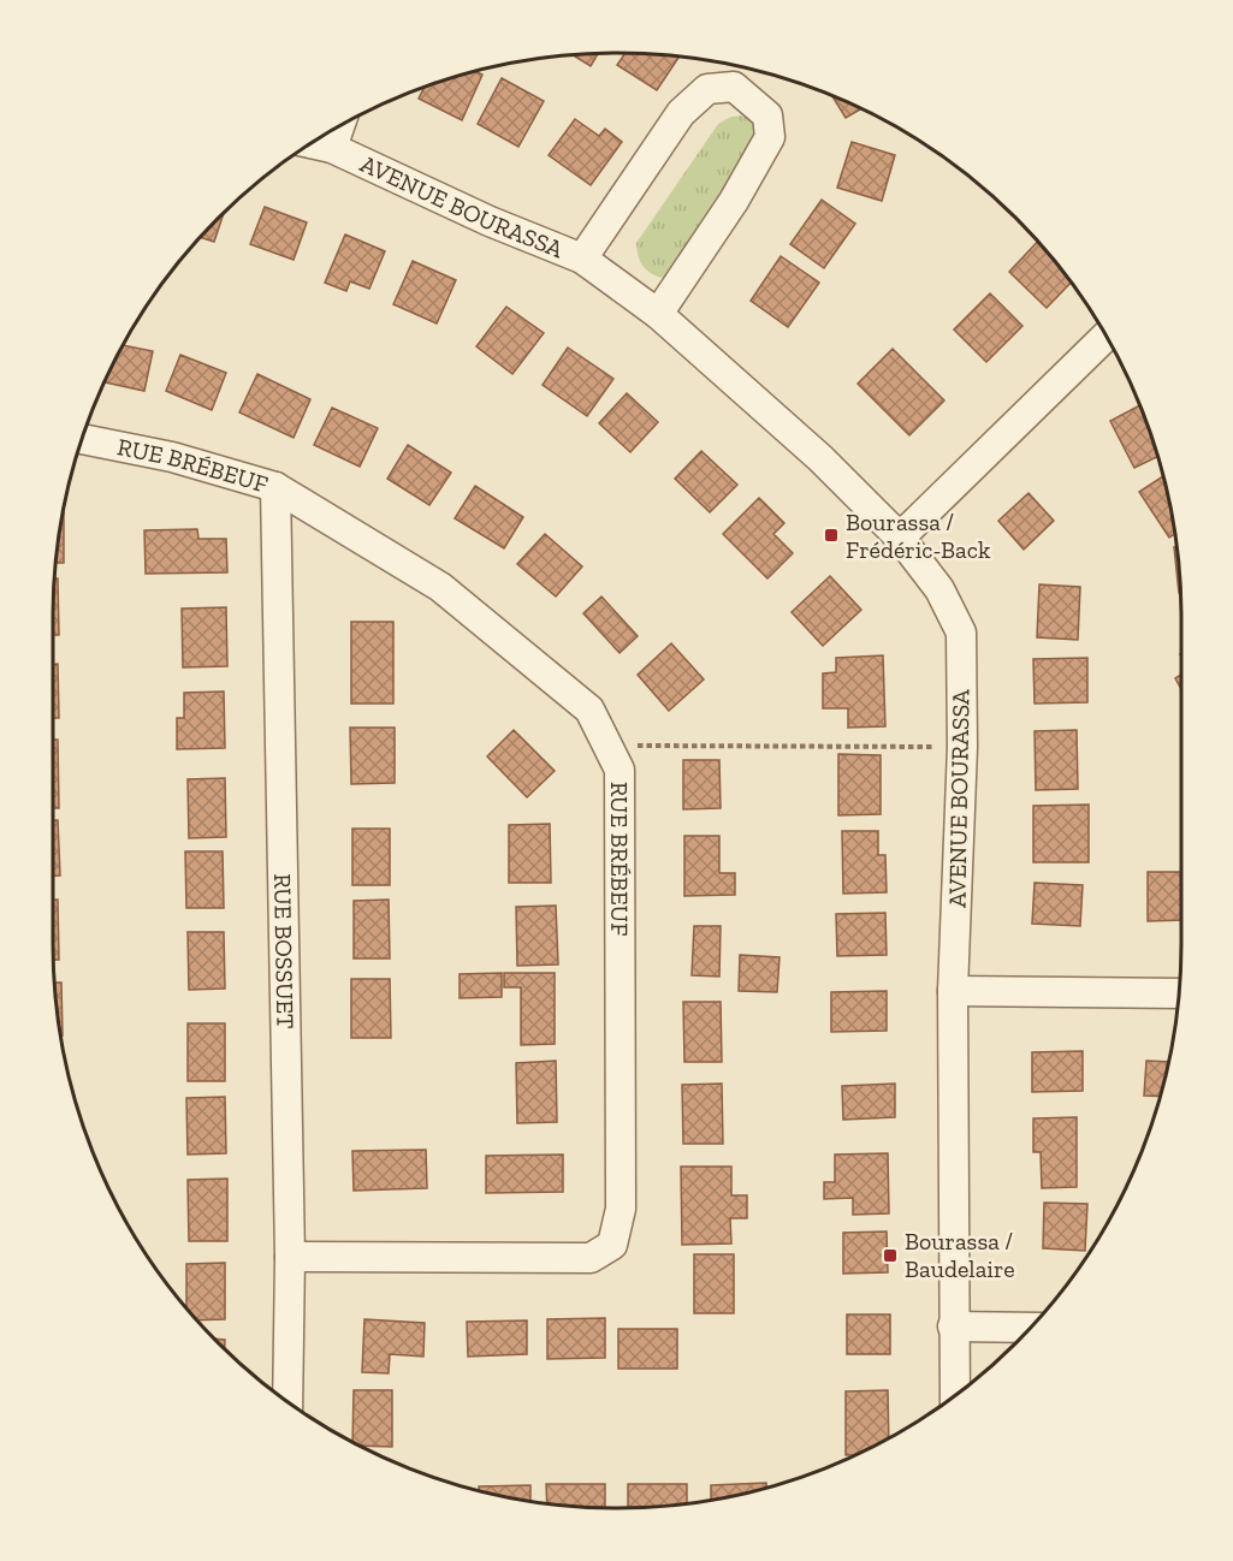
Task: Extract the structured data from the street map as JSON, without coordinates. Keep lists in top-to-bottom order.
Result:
{
  "streets": {
    "street": ["AVENUE BOURASSA", "RUE BRÉBEUF", "RUE BOSSUET"]
  },
  "crossings": [
    ["RUE BRÉBEUF", "RUE BOSSUET"]
  ],
  "places": {
    "transit": ["Bourassa / Frédéric-Back", "Bourassa / Baudelaire"]
  }
}
